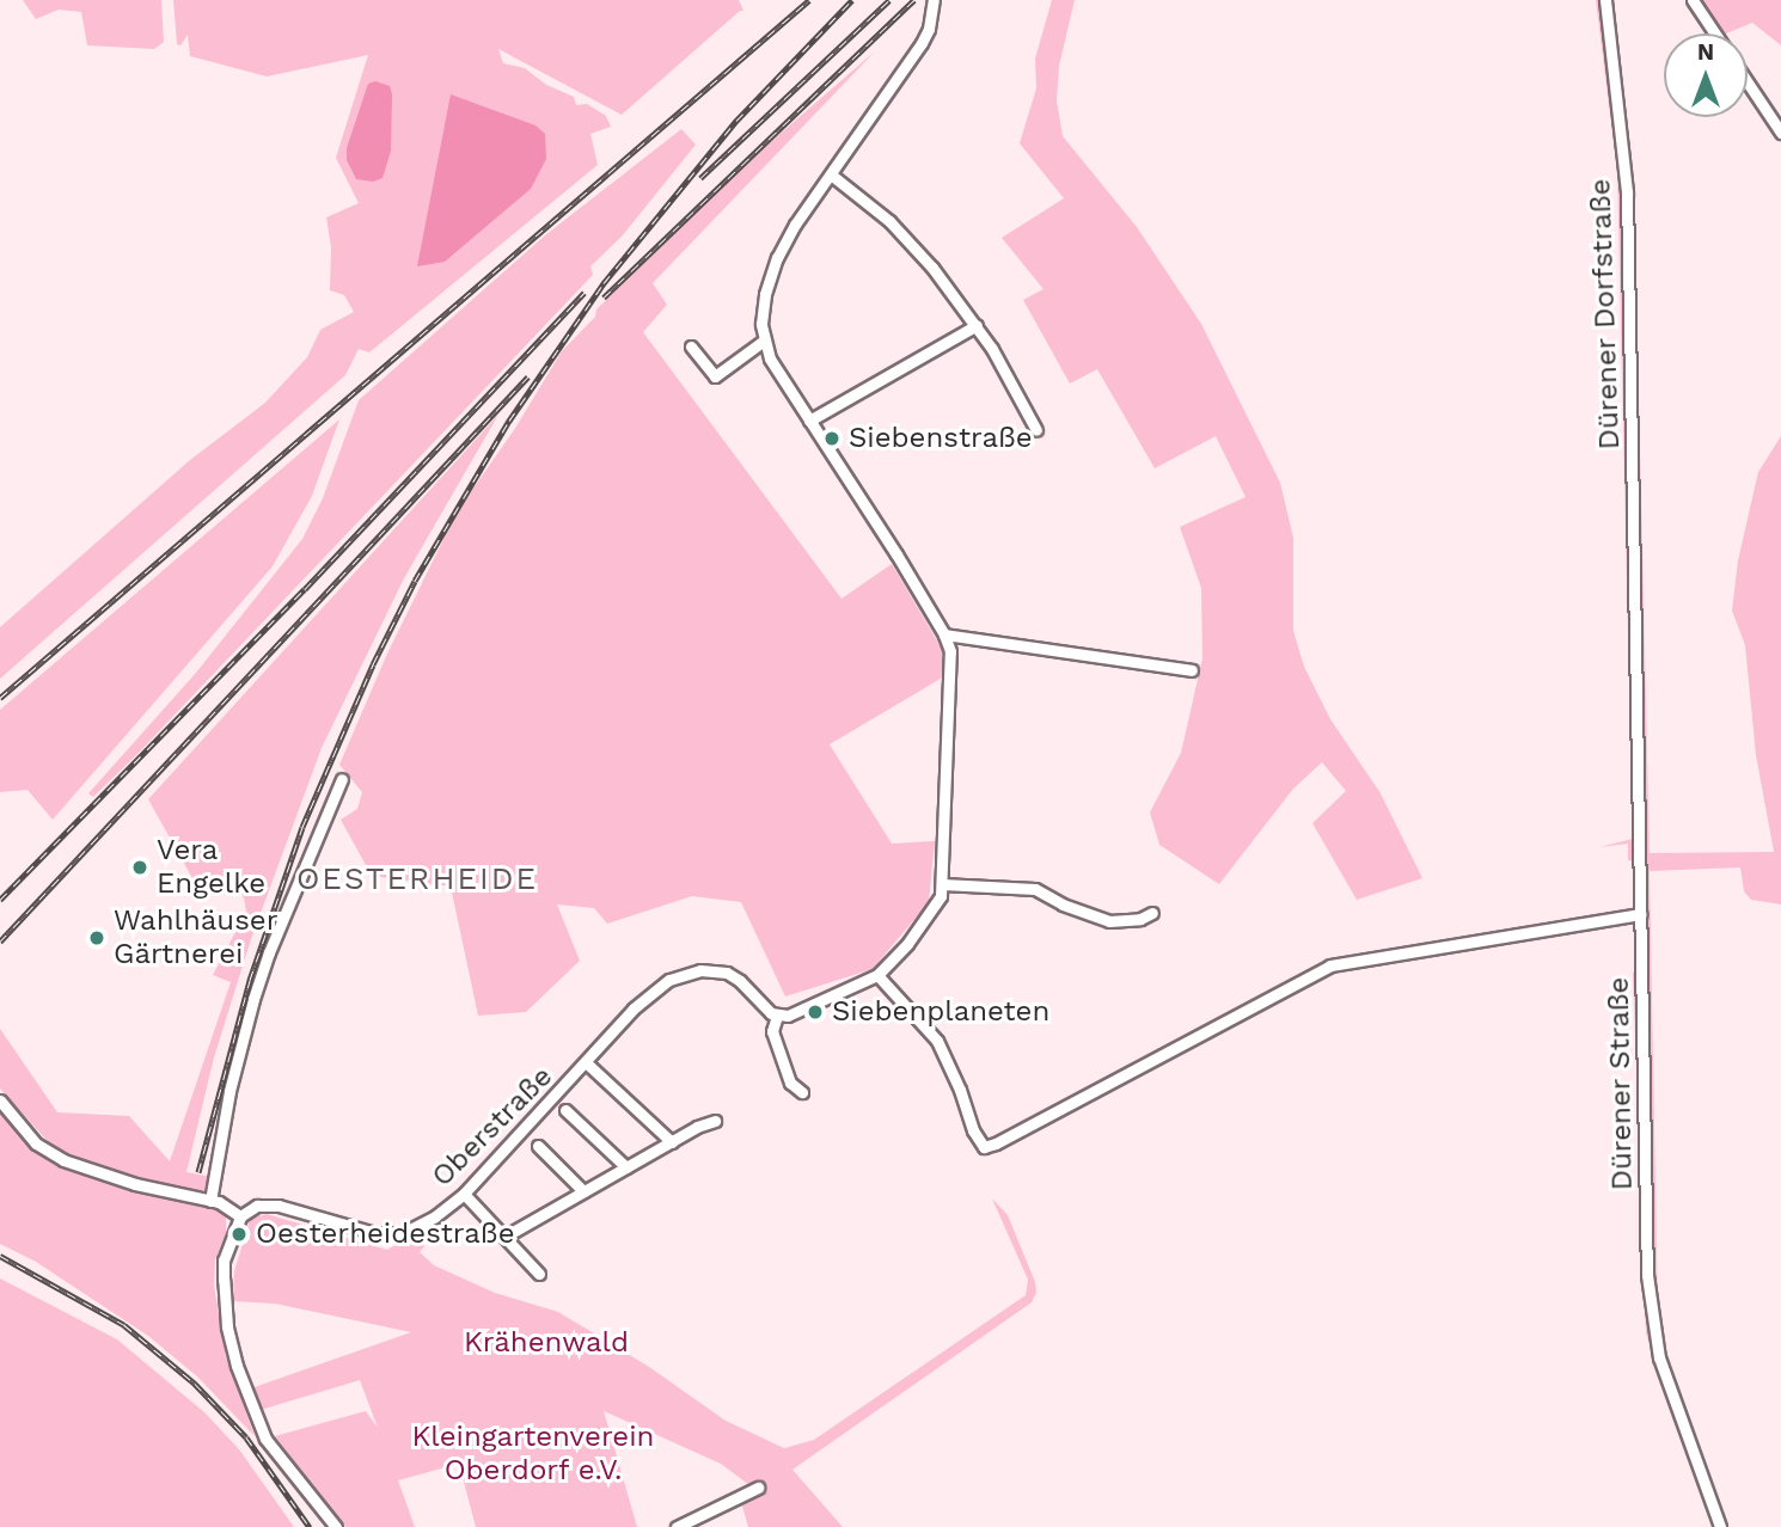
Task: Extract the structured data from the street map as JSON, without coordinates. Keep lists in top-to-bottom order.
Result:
{
  "streets": {
    "street": ["Dürener Dorfstraße", "Dürener Straße", "Oberstraße"]
  },
  "crossings": [
    ["Dürener Dorfstraße", "Dürener Straße"]
  ],
  "districts": ["OESTERHEIDE"],
  "parks": ["Krähenwald", "Kleingartenverein Oberdorf e.V."],
  "places": [
    "Siebenstraße",
    "Vera Engelke",
    "Wahlhäuser Gärtnerei",
    "Siebenplaneten",
    "Oesterheidestraße"
  ],
  "north": "top"
}
